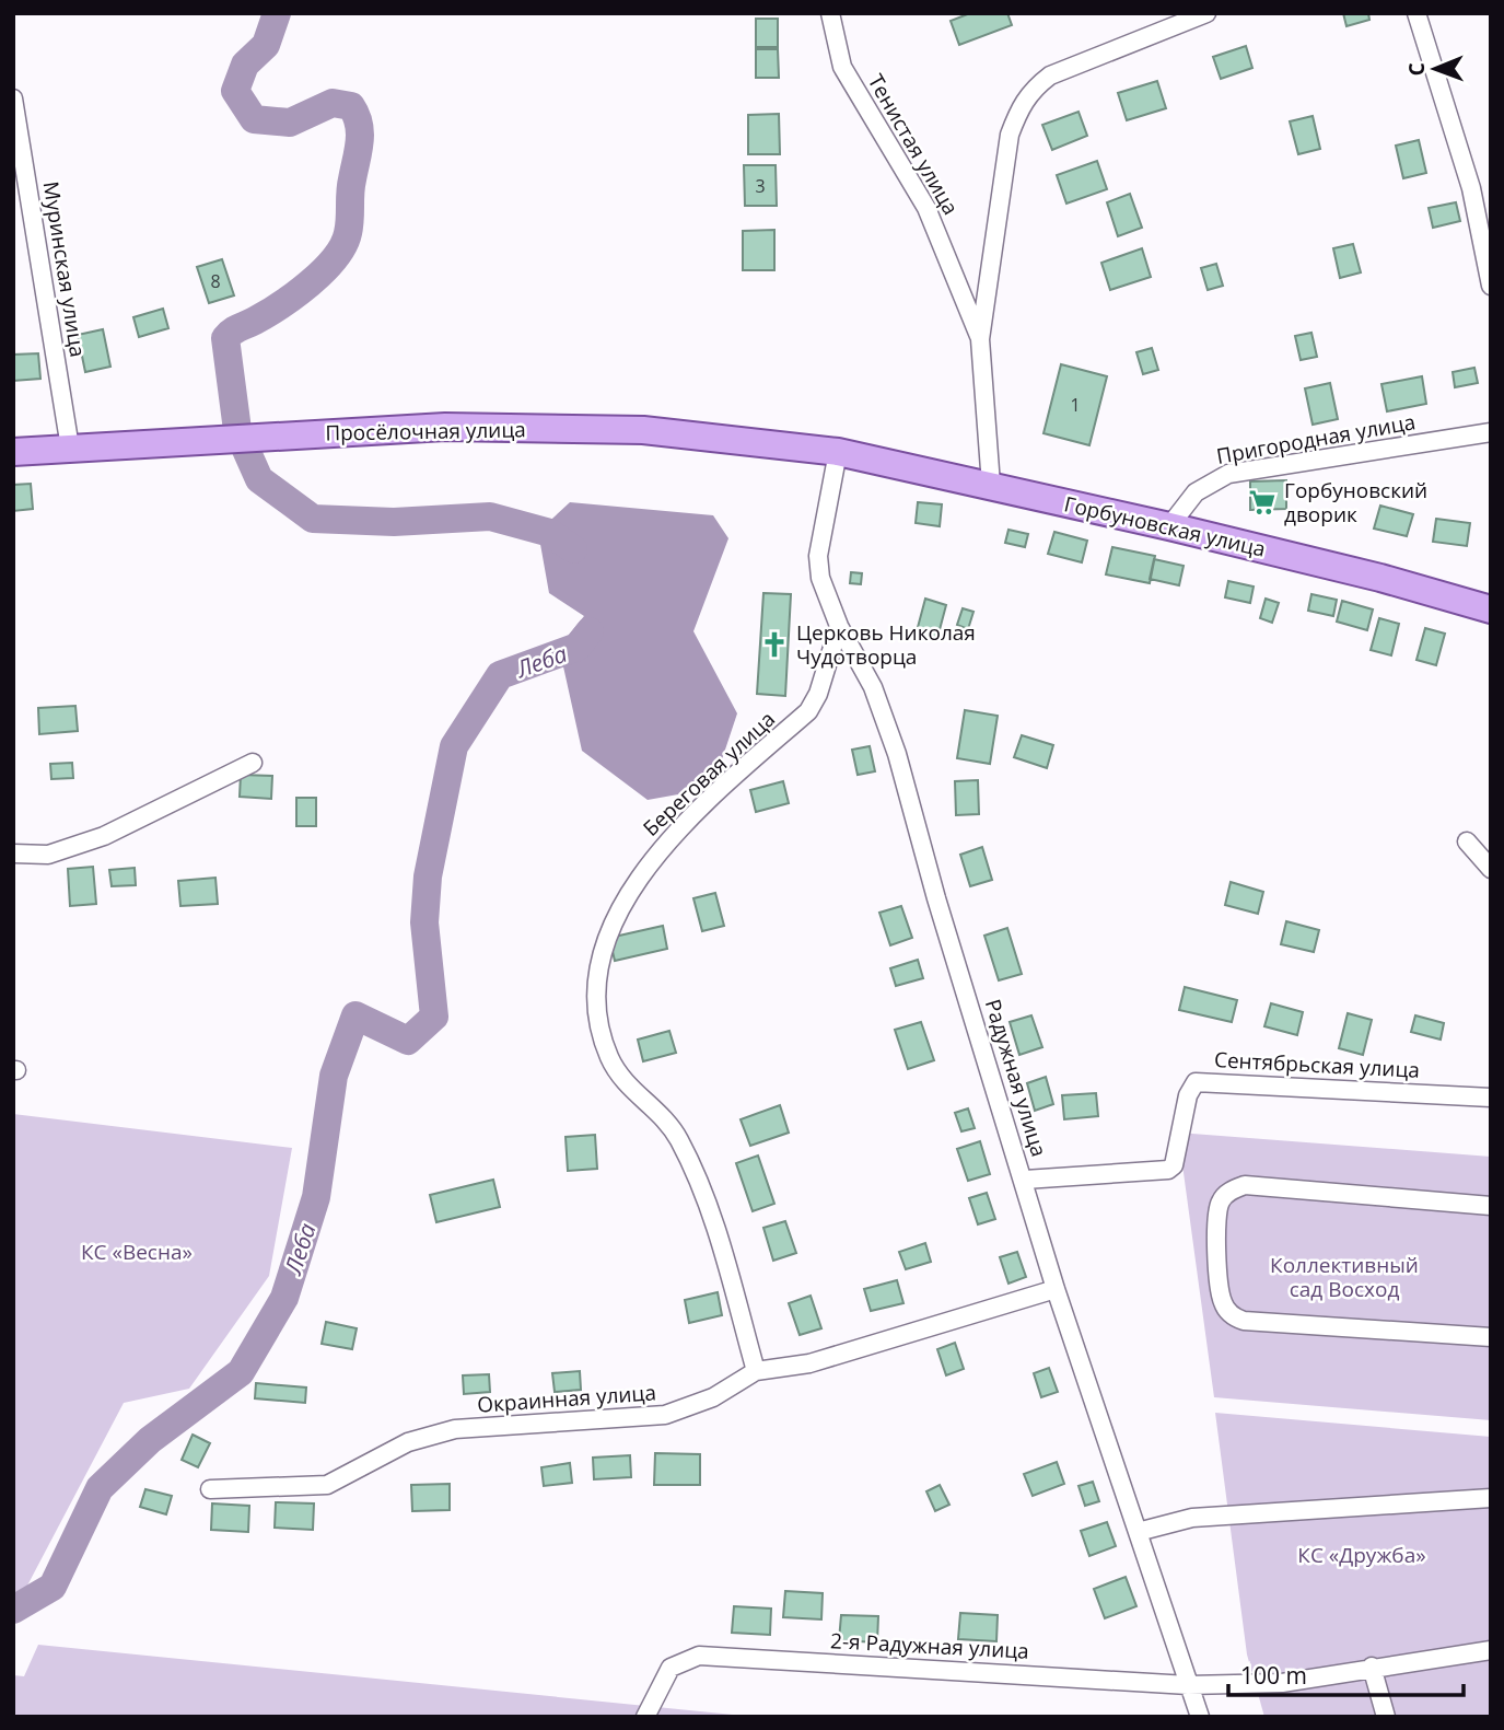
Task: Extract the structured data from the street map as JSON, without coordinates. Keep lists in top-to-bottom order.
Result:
{
  "streets": {
    "main road": ["Просёлочная улица", "Горбуновская улица"],
    "street": [
      "Тенистая улица",
      "Муринская улица",
      "Пригородная улица",
      "Береговая улица",
      "Сентябрьская улица",
      "Радужная улица",
      "Окраинная улица",
      "2-я Радужная улица"
    ]
  },
  "crossings": [
    ["Муринская улица", "Просёлочная улица"],
    ["Просёлочная улица", "Горбуновская улица"],
    ["Просёлочная улица", "Радужная улица"],
    ["Пригородная улица", "Горбуновская улица"],
    ["Горбуновская улица", "Радужная улица"],
    ["Береговая улица", "Радужная улица"],
    ["Береговая улица", "Окраинная улица"],
    ["Сентябрьская улица", "Радужная улица"],
    ["Радужная улица", "Окраинная улица"],
    ["Радужная улица", "2-я Радужная улица"]
  ],
  "water": ["Леба"],
  "parks": ["КС «Весна»", "Коллективный сад Восход", "КС «Дружба»"],
  "places": {
    "supermarket": ["Горбуновский дворик"],
    "church": ["Церковь Николая Чудотворца"]
  },
  "house_numbers": ["3", "8", "1"],
  "scale_bar": "100 m",
  "north": "left"
}
